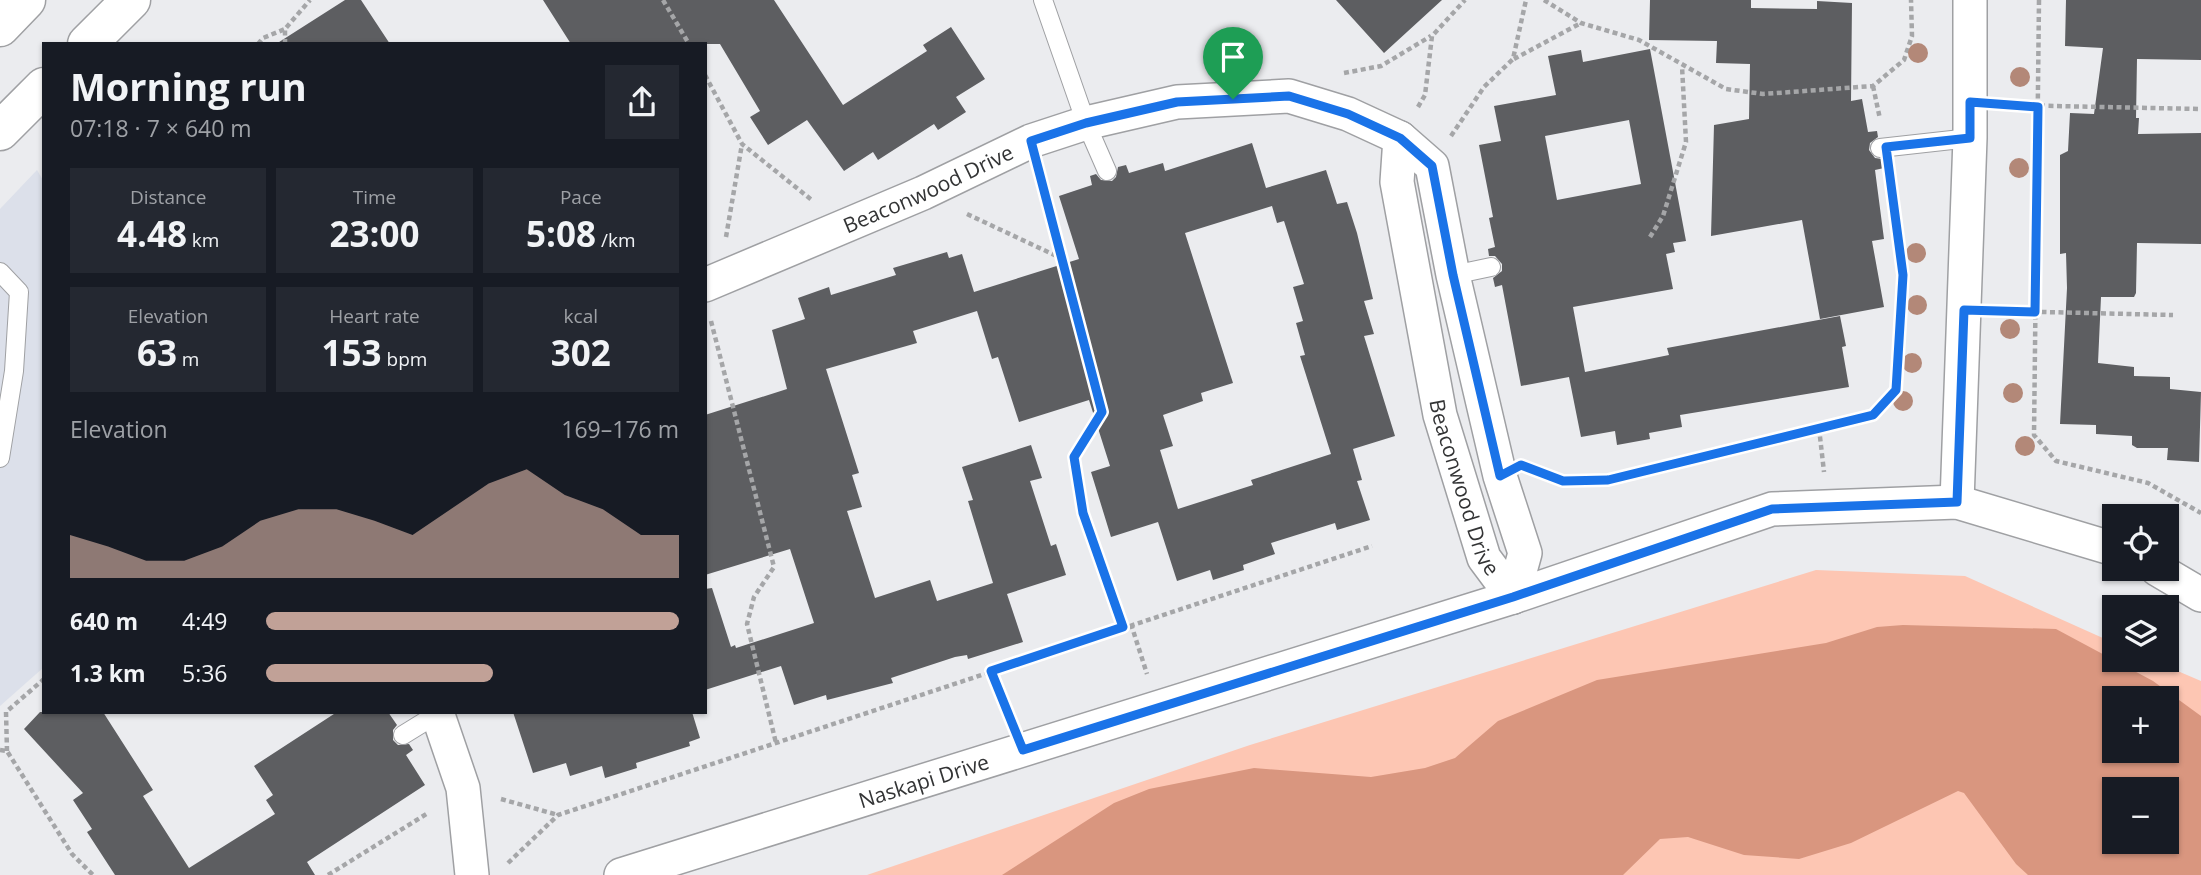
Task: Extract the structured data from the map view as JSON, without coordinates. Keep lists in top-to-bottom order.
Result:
{
  "streets": {
    "street": ["Beaconwood Drive", "Naskapi Drive"]
  },
  "crossings": [
    ["Beaconwood Drive", "Naskapi Drive"]
  ],
  "page": {
    "heading": ["Morning run", "07:18 · 7 × 640 m"],
    "stats": [
      ["Distance", "4.48 km"],
      ["Time", "23:00"],
      ["Pace", "5:08 /km"],
      ["Elevation", "63 m"],
      ["Heart rate", "153 bpm"],
      ["kcal", "302"]
    ],
    "chart": ["Elevation", "169–176 m"],
    "map_buttons": ["+", "−"],
    "list": [
      {
        "name": "640 m",
        "note": "4:49"
      },
      {
        "name": "1.3 km",
        "note": "5:36"
      }
    ]
  }
}
